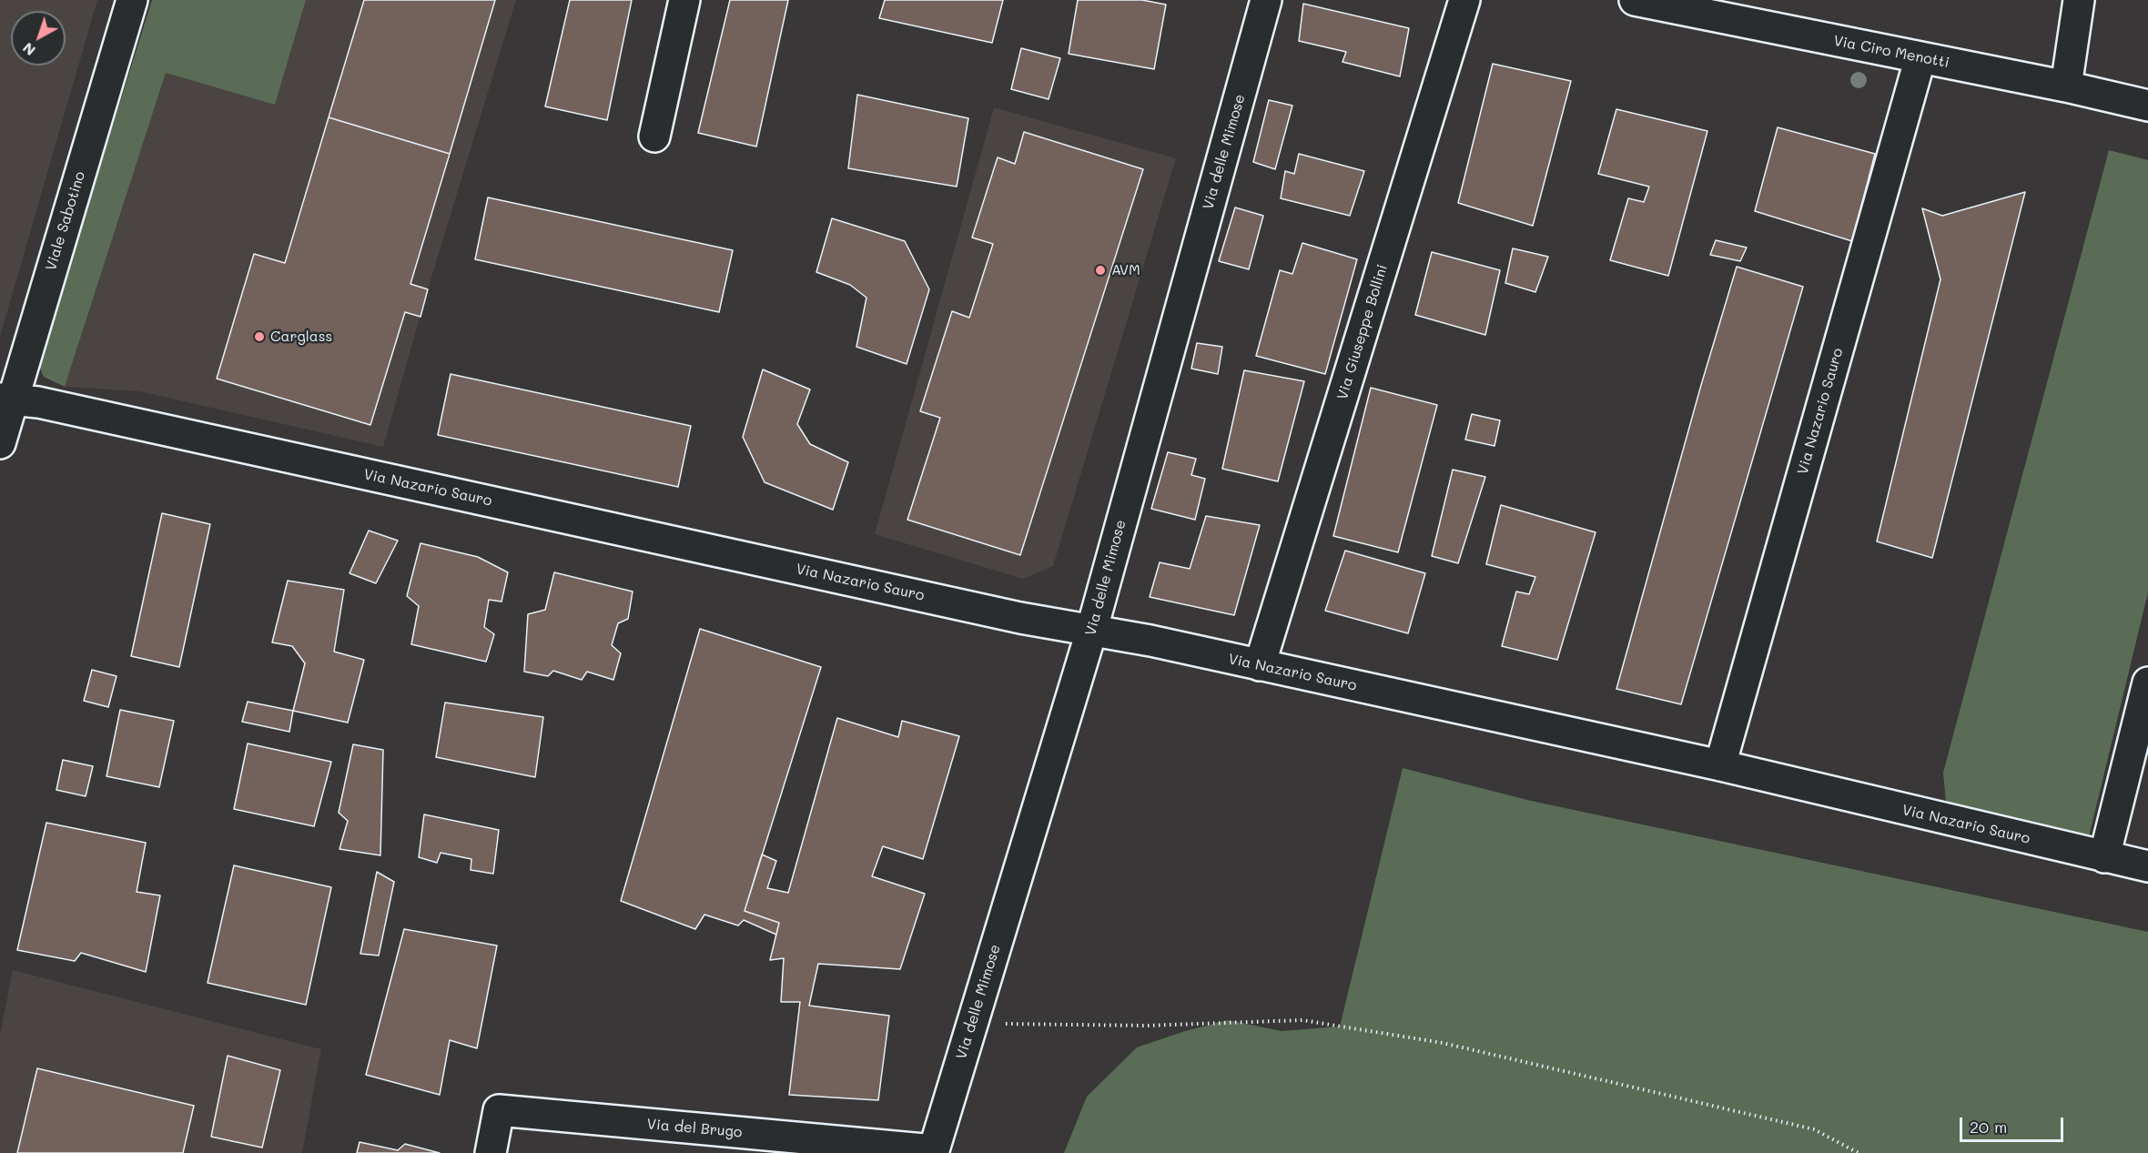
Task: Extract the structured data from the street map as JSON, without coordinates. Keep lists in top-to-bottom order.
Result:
{
  "streets": {
    "street": [
      "Via Ciro Menotti",
      "Via delle Mimose",
      "Viale Sabotino",
      "Via Giuseppe Bollini",
      "Via Nazario Sauro",
      "Via del Brugo"
    ]
  },
  "crossings": [
    ["Via Ciro Menotti", "Via Nazario Sauro"],
    ["Via delle Mimose", "Via Nazario Sauro"],
    ["Via delle Mimose", "Via del Brugo"],
    ["Viale Sabotino", "Via Nazario Sauro"],
    ["Via Giuseppe Bollini", "Via Nazario Sauro"]
  ],
  "places": ["AVM", "Carglass"],
  "scale_bar": "20 m",
  "north": "bottom left"
}
